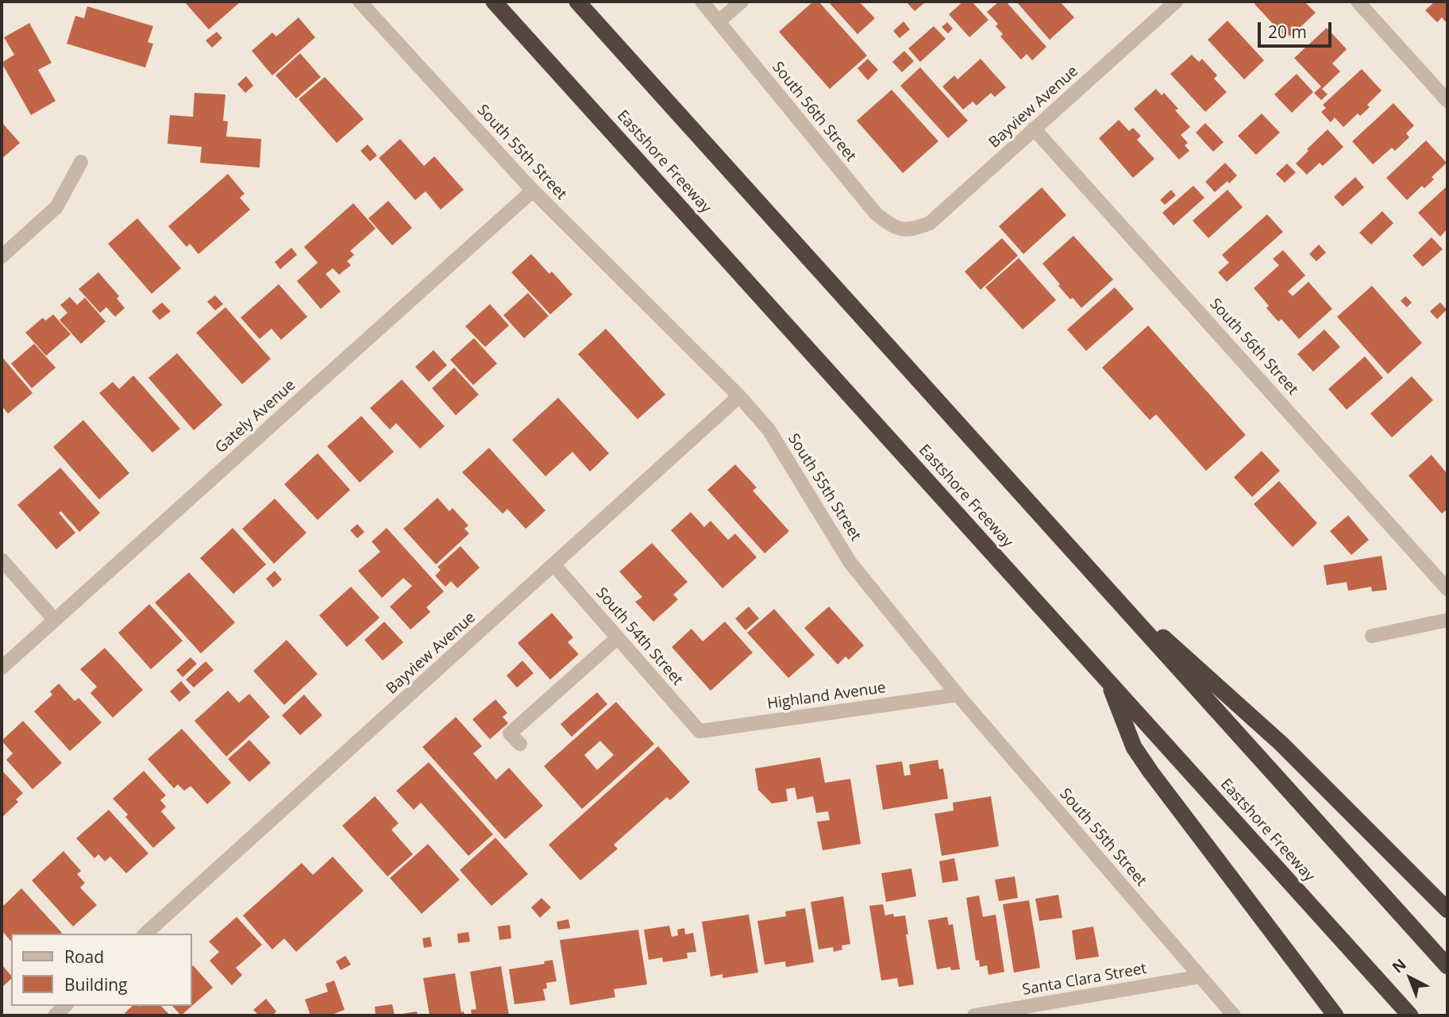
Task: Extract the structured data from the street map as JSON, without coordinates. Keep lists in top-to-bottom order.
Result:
{
  "streets": {
    "highway": ["Eastshore Freeway"],
    "street": [
      "Bayview Avenue",
      "South 56th Street",
      "South 55th Street",
      "Gately Avenue",
      "South 54th Street",
      "Highland Avenue",
      "Santa Clara Street"
    ]
  },
  "crossings": [
    ["Bayview Avenue", "South 56th Street"],
    ["Bayview Avenue", "South 55th Street"],
    ["Bayview Avenue", "South 54th Street"],
    ["South 55th Street", "Gately Avenue"],
    ["South 55th Street", "Highland Avenue"],
    ["South 55th Street", "Santa Clara Street"],
    ["South 54th Street", "Highland Avenue"]
  ],
  "legend": ["Road", "Building"],
  "scale_bar": "20 m",
  "north": "top left"
}
